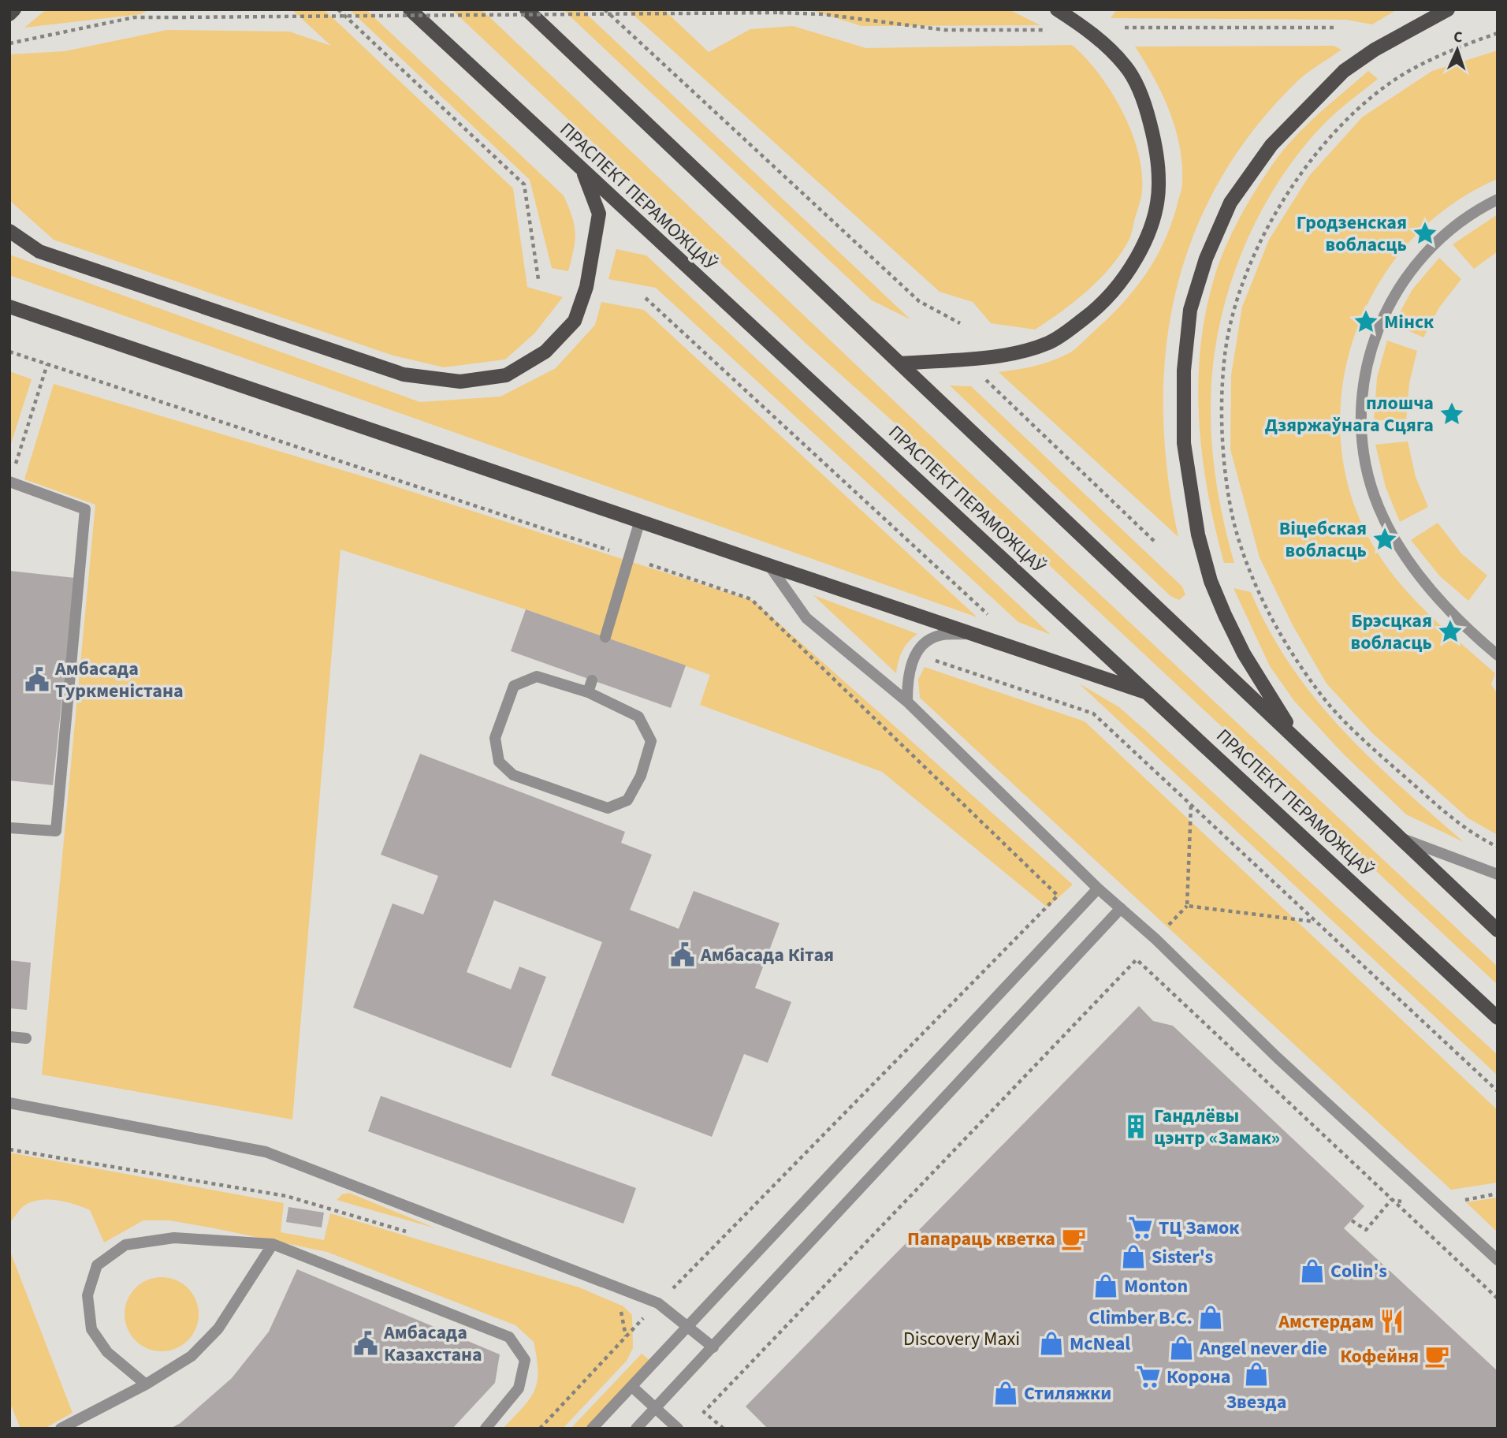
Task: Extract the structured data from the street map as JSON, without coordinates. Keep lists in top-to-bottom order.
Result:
{
  "streets": {
    "main road": ["ПРАСПЕКТ ПЕРАМОЖЦАЎ"]
  },
  "parks": ["Discovery Maxi"],
  "places": {
    "place": [
      "Гродзенская вобласць",
      "Мінск",
      "плошча Дзяржаўнага Сцяга",
      "Віцебская вобласць",
      "Брэсцкая вобласць"
    ],
    "public building": ["Амбасада Туркменістана", "Амбасада Кітая", "Амбасада Казахстана"],
    "building": ["Гандлёвы цэнтр «Замак»"],
    "supermarket": ["ТЦ Замок", "Корона"],
    "cafe": ["Папараць кветка", "Кофейня"],
    "shop": [
      "Sister's",
      "Colin's",
      "Monton",
      "Climber B.C.",
      "McNeal",
      "Angel never die",
      "Звезда",
      "Стиляжки"
    ],
    "restaurant": ["Амстердам"]
  },
  "north": "top"
}
